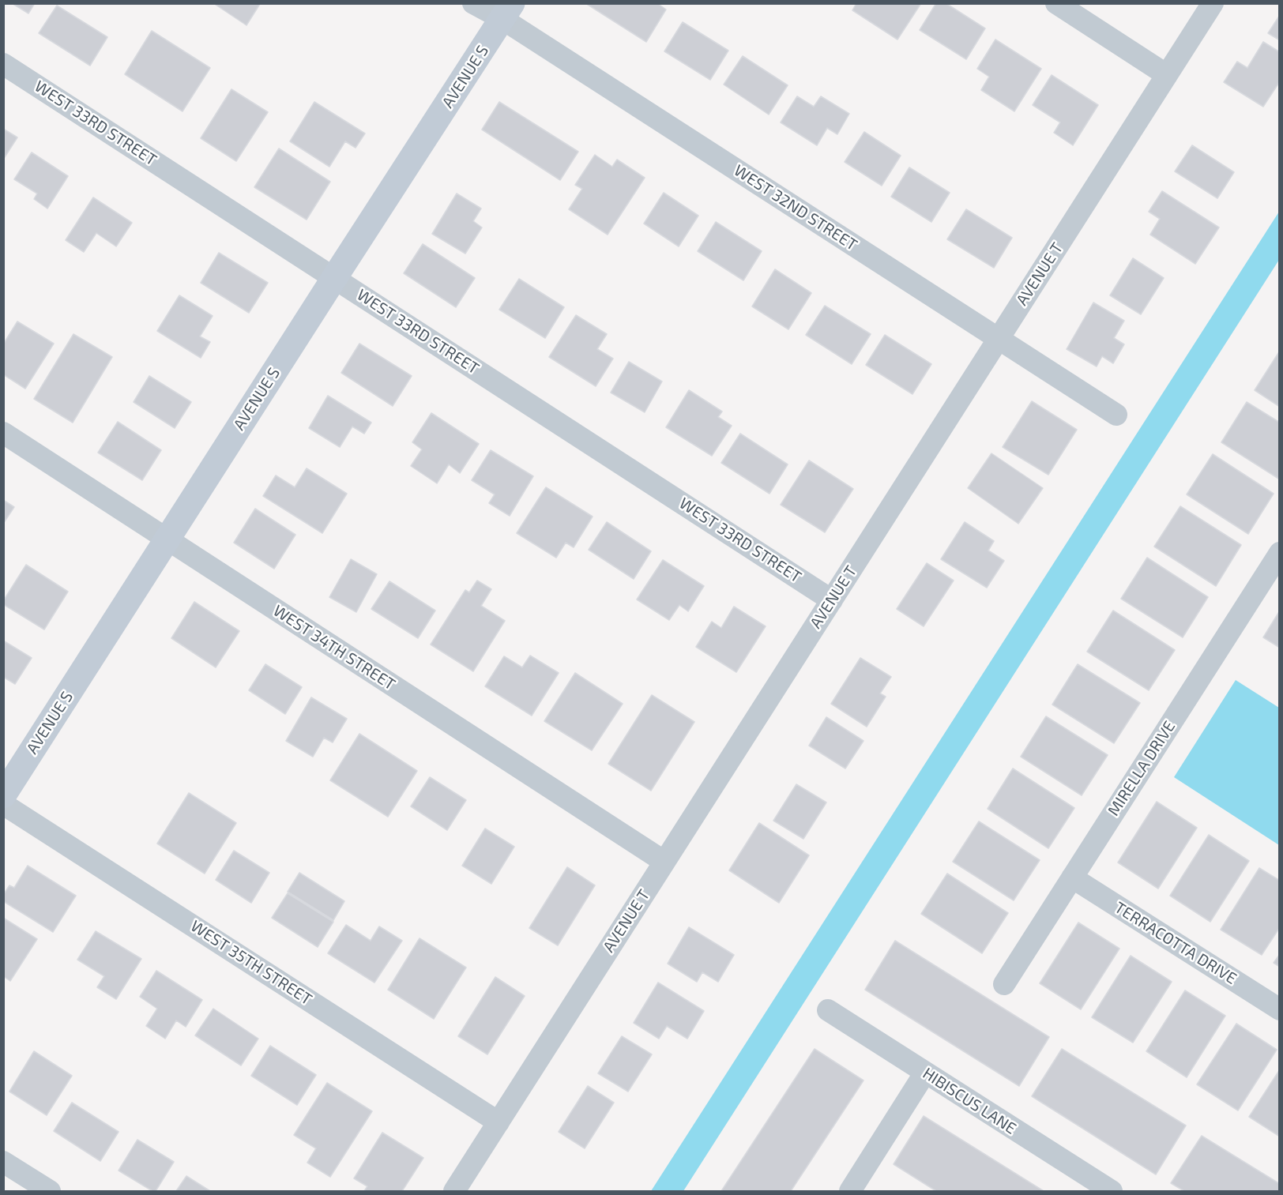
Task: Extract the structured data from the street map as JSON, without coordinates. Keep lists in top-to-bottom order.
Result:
{
  "streets": {
    "street": [
      "AVENUE S",
      "WEST 33RD STREET",
      "WEST 32ND STREET",
      "AVENUE T",
      "WEST 34TH STREET",
      "MIRELLA DRIVE",
      "TERRACOTTA DRIVE",
      "WEST 35TH STREET",
      "HIBISCUS LANE"
    ]
  },
  "crossings": [
    ["AVENUE S", "WEST 33RD STREET"],
    ["AVENUE S", "WEST 32ND STREET"],
    ["AVENUE S", "WEST 34TH STREET"],
    ["WEST 33RD STREET", "AVENUE T"],
    ["WEST 32ND STREET", "AVENUE T"],
    ["AVENUE T", "WEST 34TH STREET"],
    ["AVENUE T", "WEST 35TH STREET"],
    ["MIRELLA DRIVE", "TERRACOTTA DRIVE"]
  ]
}
